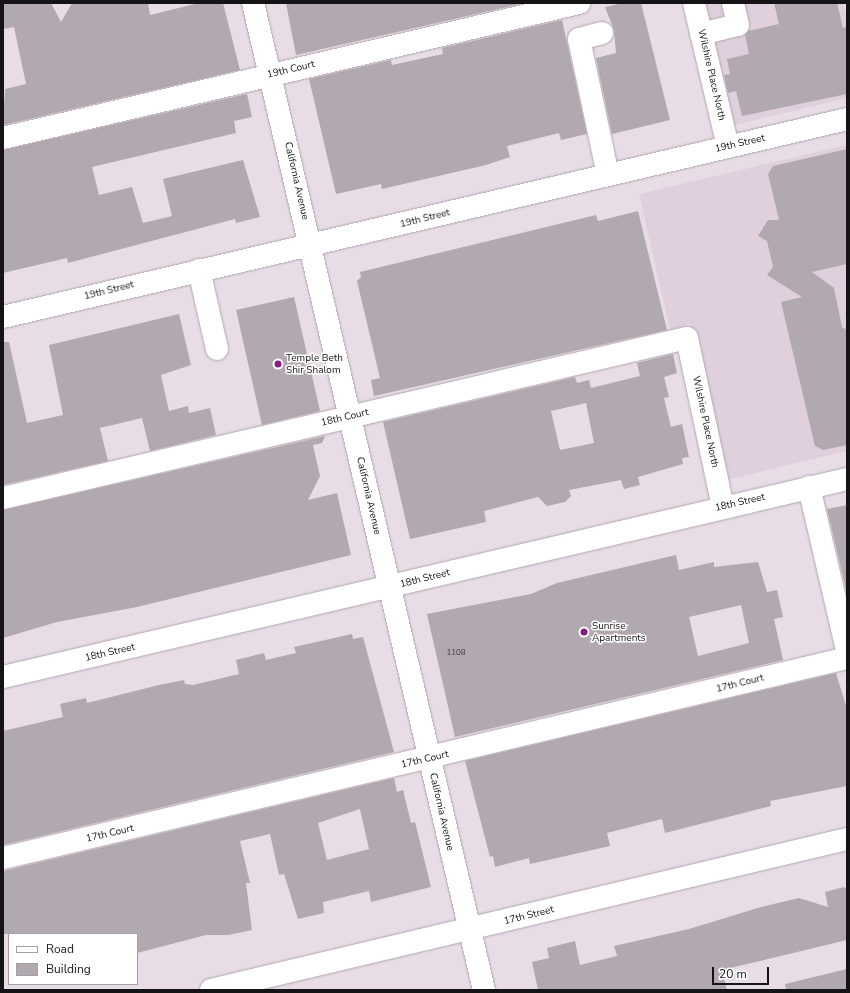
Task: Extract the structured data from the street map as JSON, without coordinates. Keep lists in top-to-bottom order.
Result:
{
  "streets": {
    "street": [
      "19th Court",
      "Wilshire Place North",
      "19th Street",
      "California Avenue",
      "18th Court",
      "18th Street",
      "17th Court",
      "17th Street"
    ]
  },
  "crossings": [
    ["19th Court", "California Avenue"],
    ["Wilshire Place North", "19th Street"],
    ["Wilshire Place North", "18th Court"],
    ["Wilshire Place North", "18th Street"],
    ["19th Street", "California Avenue"],
    ["California Avenue", "18th Court"],
    ["California Avenue", "18th Street"],
    ["California Avenue", "17th Court"],
    ["California Avenue", "17th Street"]
  ],
  "places": ["Temple Beth Shir Shalom", "Sunrise Apartments"],
  "house_numbers": ["1108"],
  "legend": ["Road", "Building"],
  "scale_bar": "20 m"
}
